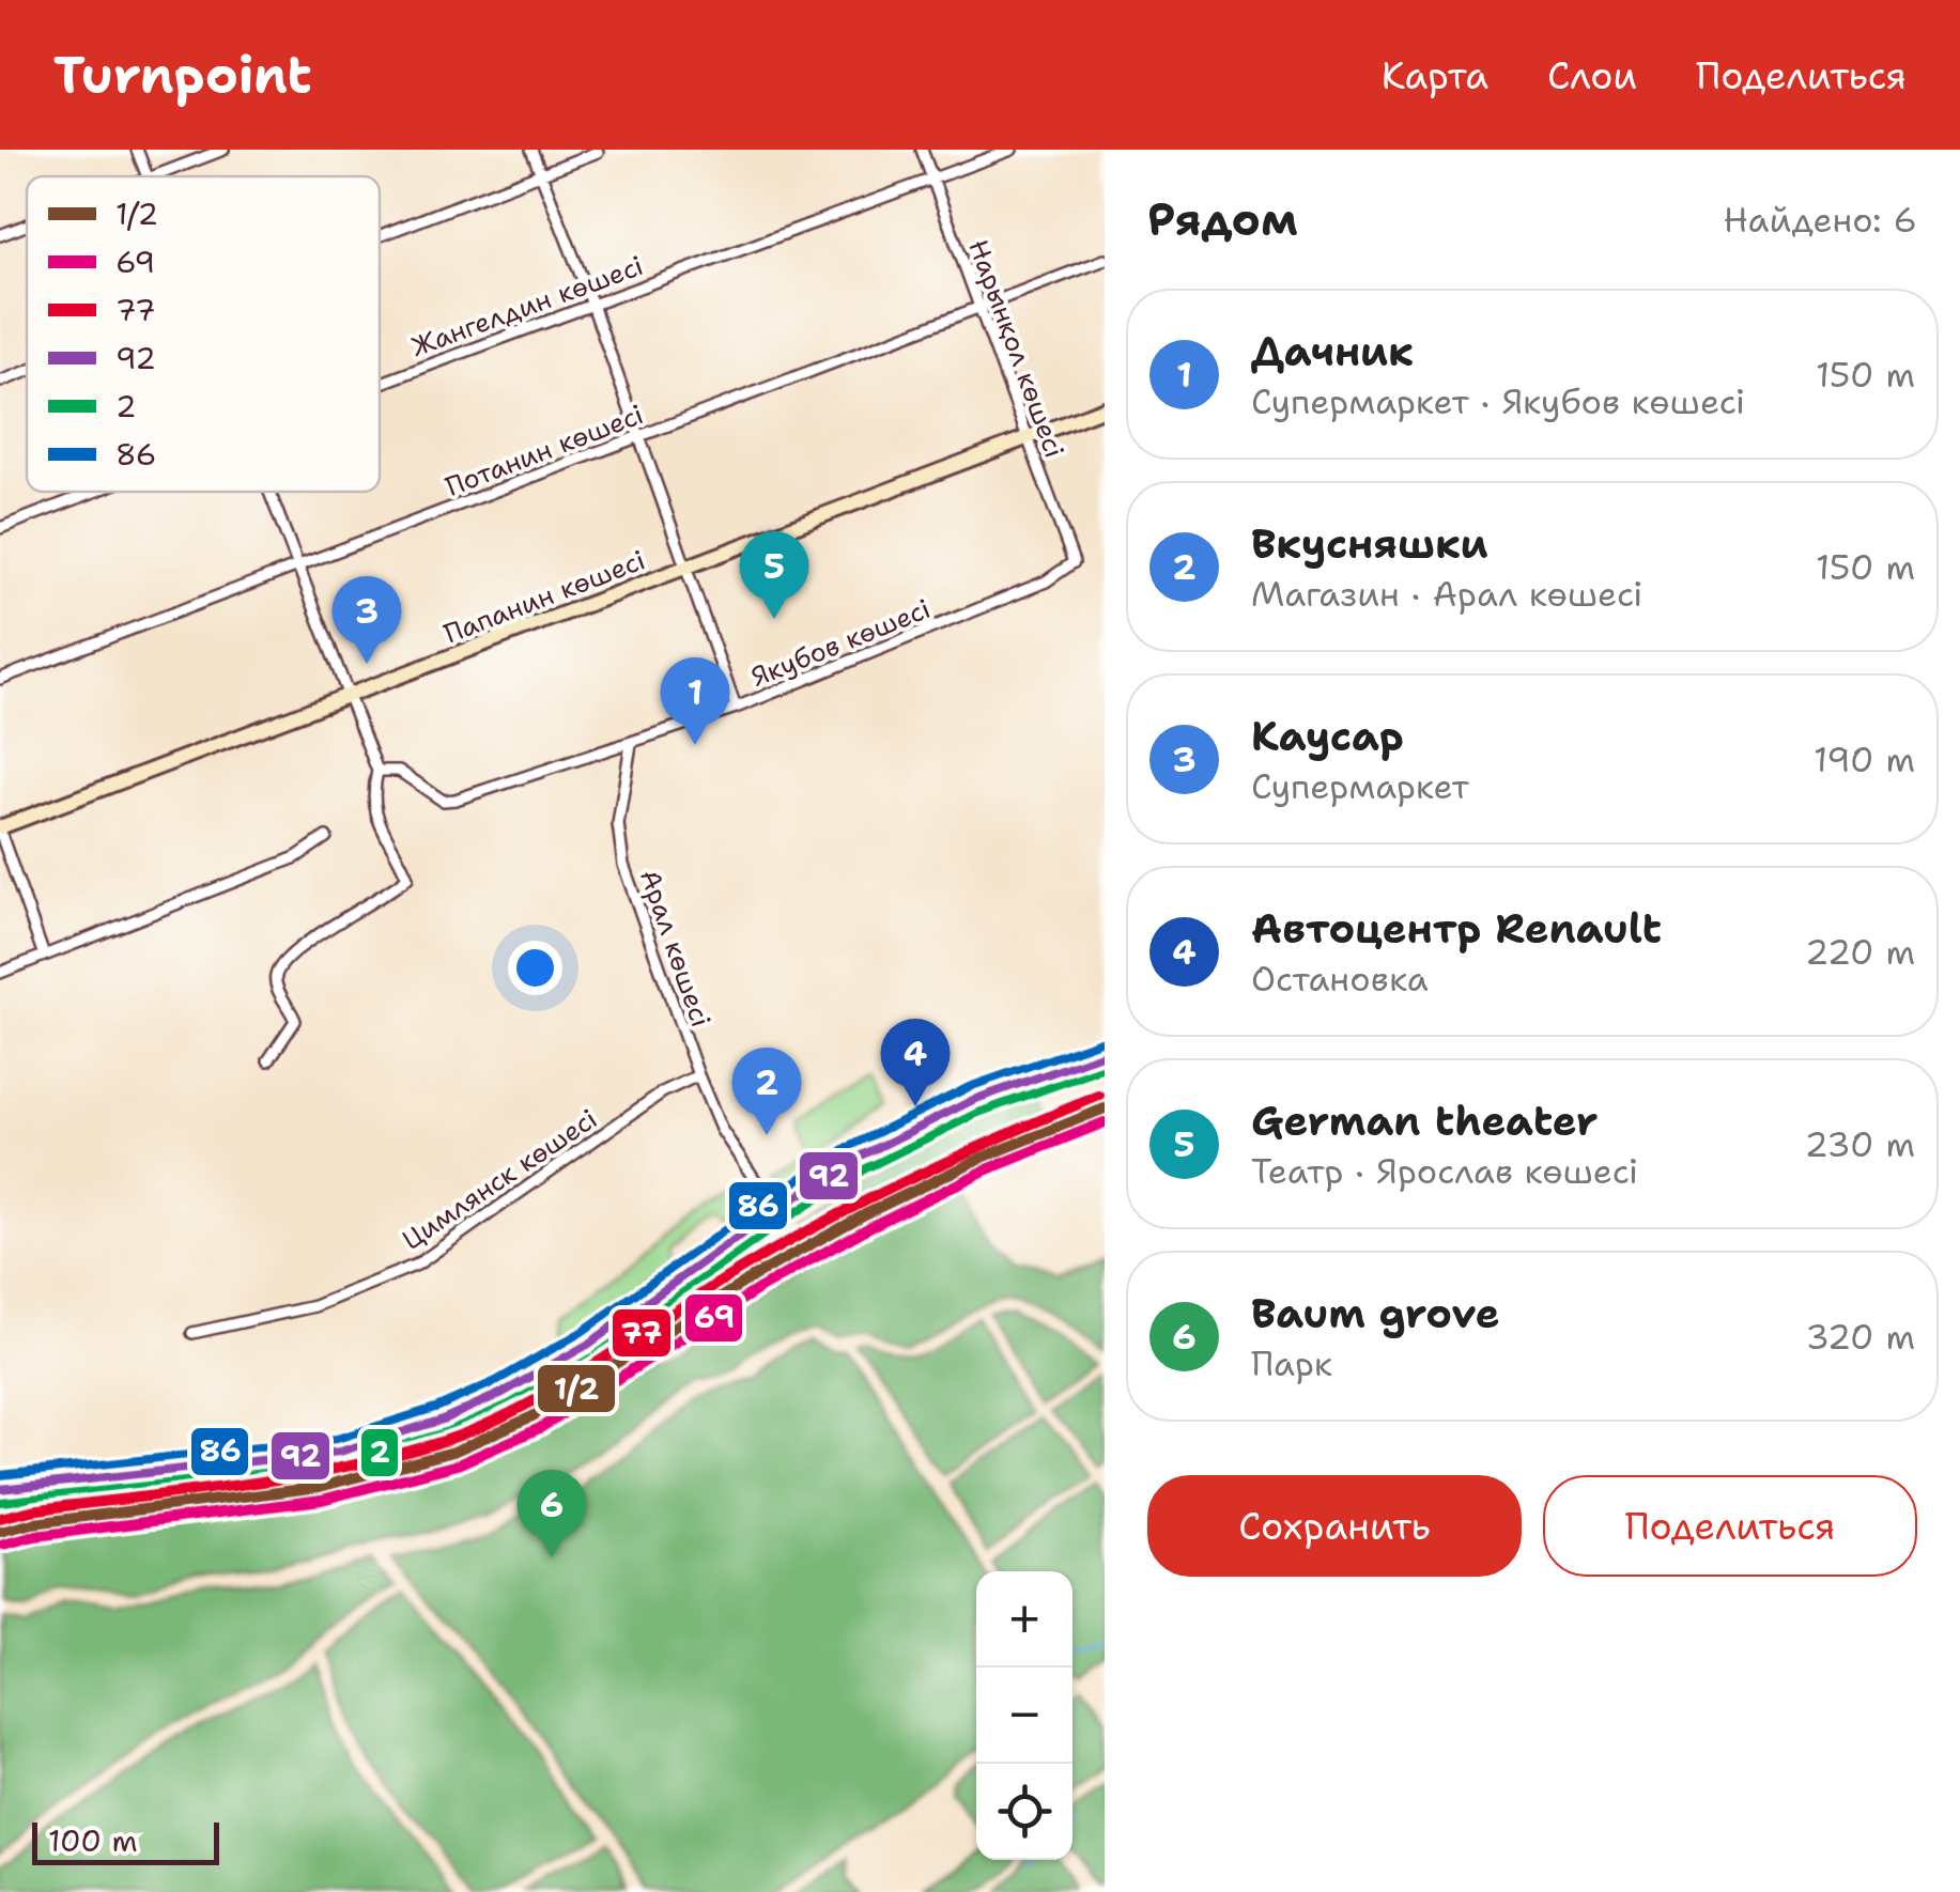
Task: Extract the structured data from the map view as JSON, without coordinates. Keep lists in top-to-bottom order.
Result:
{
  "streets": {
    "main road": ["Папанин көшесі"],
    "street": [
      "Жангелдин көшесі",
      "Нарынқол көшесі",
      "Потанин көшесі",
      "Якубов көшесі",
      "Арал көшесі",
      "Цимлянск көшесі"
    ]
  },
  "crossings": [
    ["Жангелдин көшесі", "Нарынқол көшесі"],
    ["Нарынқол көшесі", "Потанин көшесі"],
    ["Нарынқол көшесі", "Папанин көшесі"],
    ["Нарынқол көшесі", "Якубов көшесі"],
    ["Якубов көшесі", "Арал көшесі"],
    ["Арал көшесі", "Цимлянск көшесі"]
  ],
  "lines": [
    "transit line 86",
    "transit line 92",
    "transit line 2",
    "transit line 77",
    "transit line 1/2",
    "transit line 69"
  ],
  "legend": [
    "1/2",
    "69",
    "77",
    "92",
    "2",
    "86"
  ],
  "scale_bar": "100 m",
  "page": {
    "header": "Turnpoint",
    "nav": ["Карта", "Слои", "Поделиться"],
    "heading": ["Рядом", "Найдено: 6"],
    "list": [
      {
        "mark": "1",
        "name": "Дачник",
        "note": "Супермаркет · Якубов көшесі",
        "value": "150 m"
      },
      {
        "mark": "2",
        "name": "Вкусняшки",
        "note": "Магазин · Арал көшесі",
        "value": "150 m"
      },
      {
        "mark": "3",
        "name": "Каусар",
        "note": "Супермаркет",
        "value": "190 m"
      },
      {
        "mark": "4",
        "name": "Автоцентр Renault",
        "note": "Остановка",
        "value": "220 m"
      },
      {
        "mark": "5",
        "name": "German theater",
        "note": "Театр · Ярослав көшесі",
        "value": "230 m"
      },
      {
        "mark": "6",
        "name": "Baum grove",
        "note": "Парк",
        "value": "320 m"
      }
    ],
    "pins": [
      "5",
      "3",
      "1",
      "4",
      "2",
      "6"
    ],
    "buttons": ["Сохранить", "Поделиться"],
    "map_buttons": ["+", "−"],
    "scale": "100 m"
  }
}
